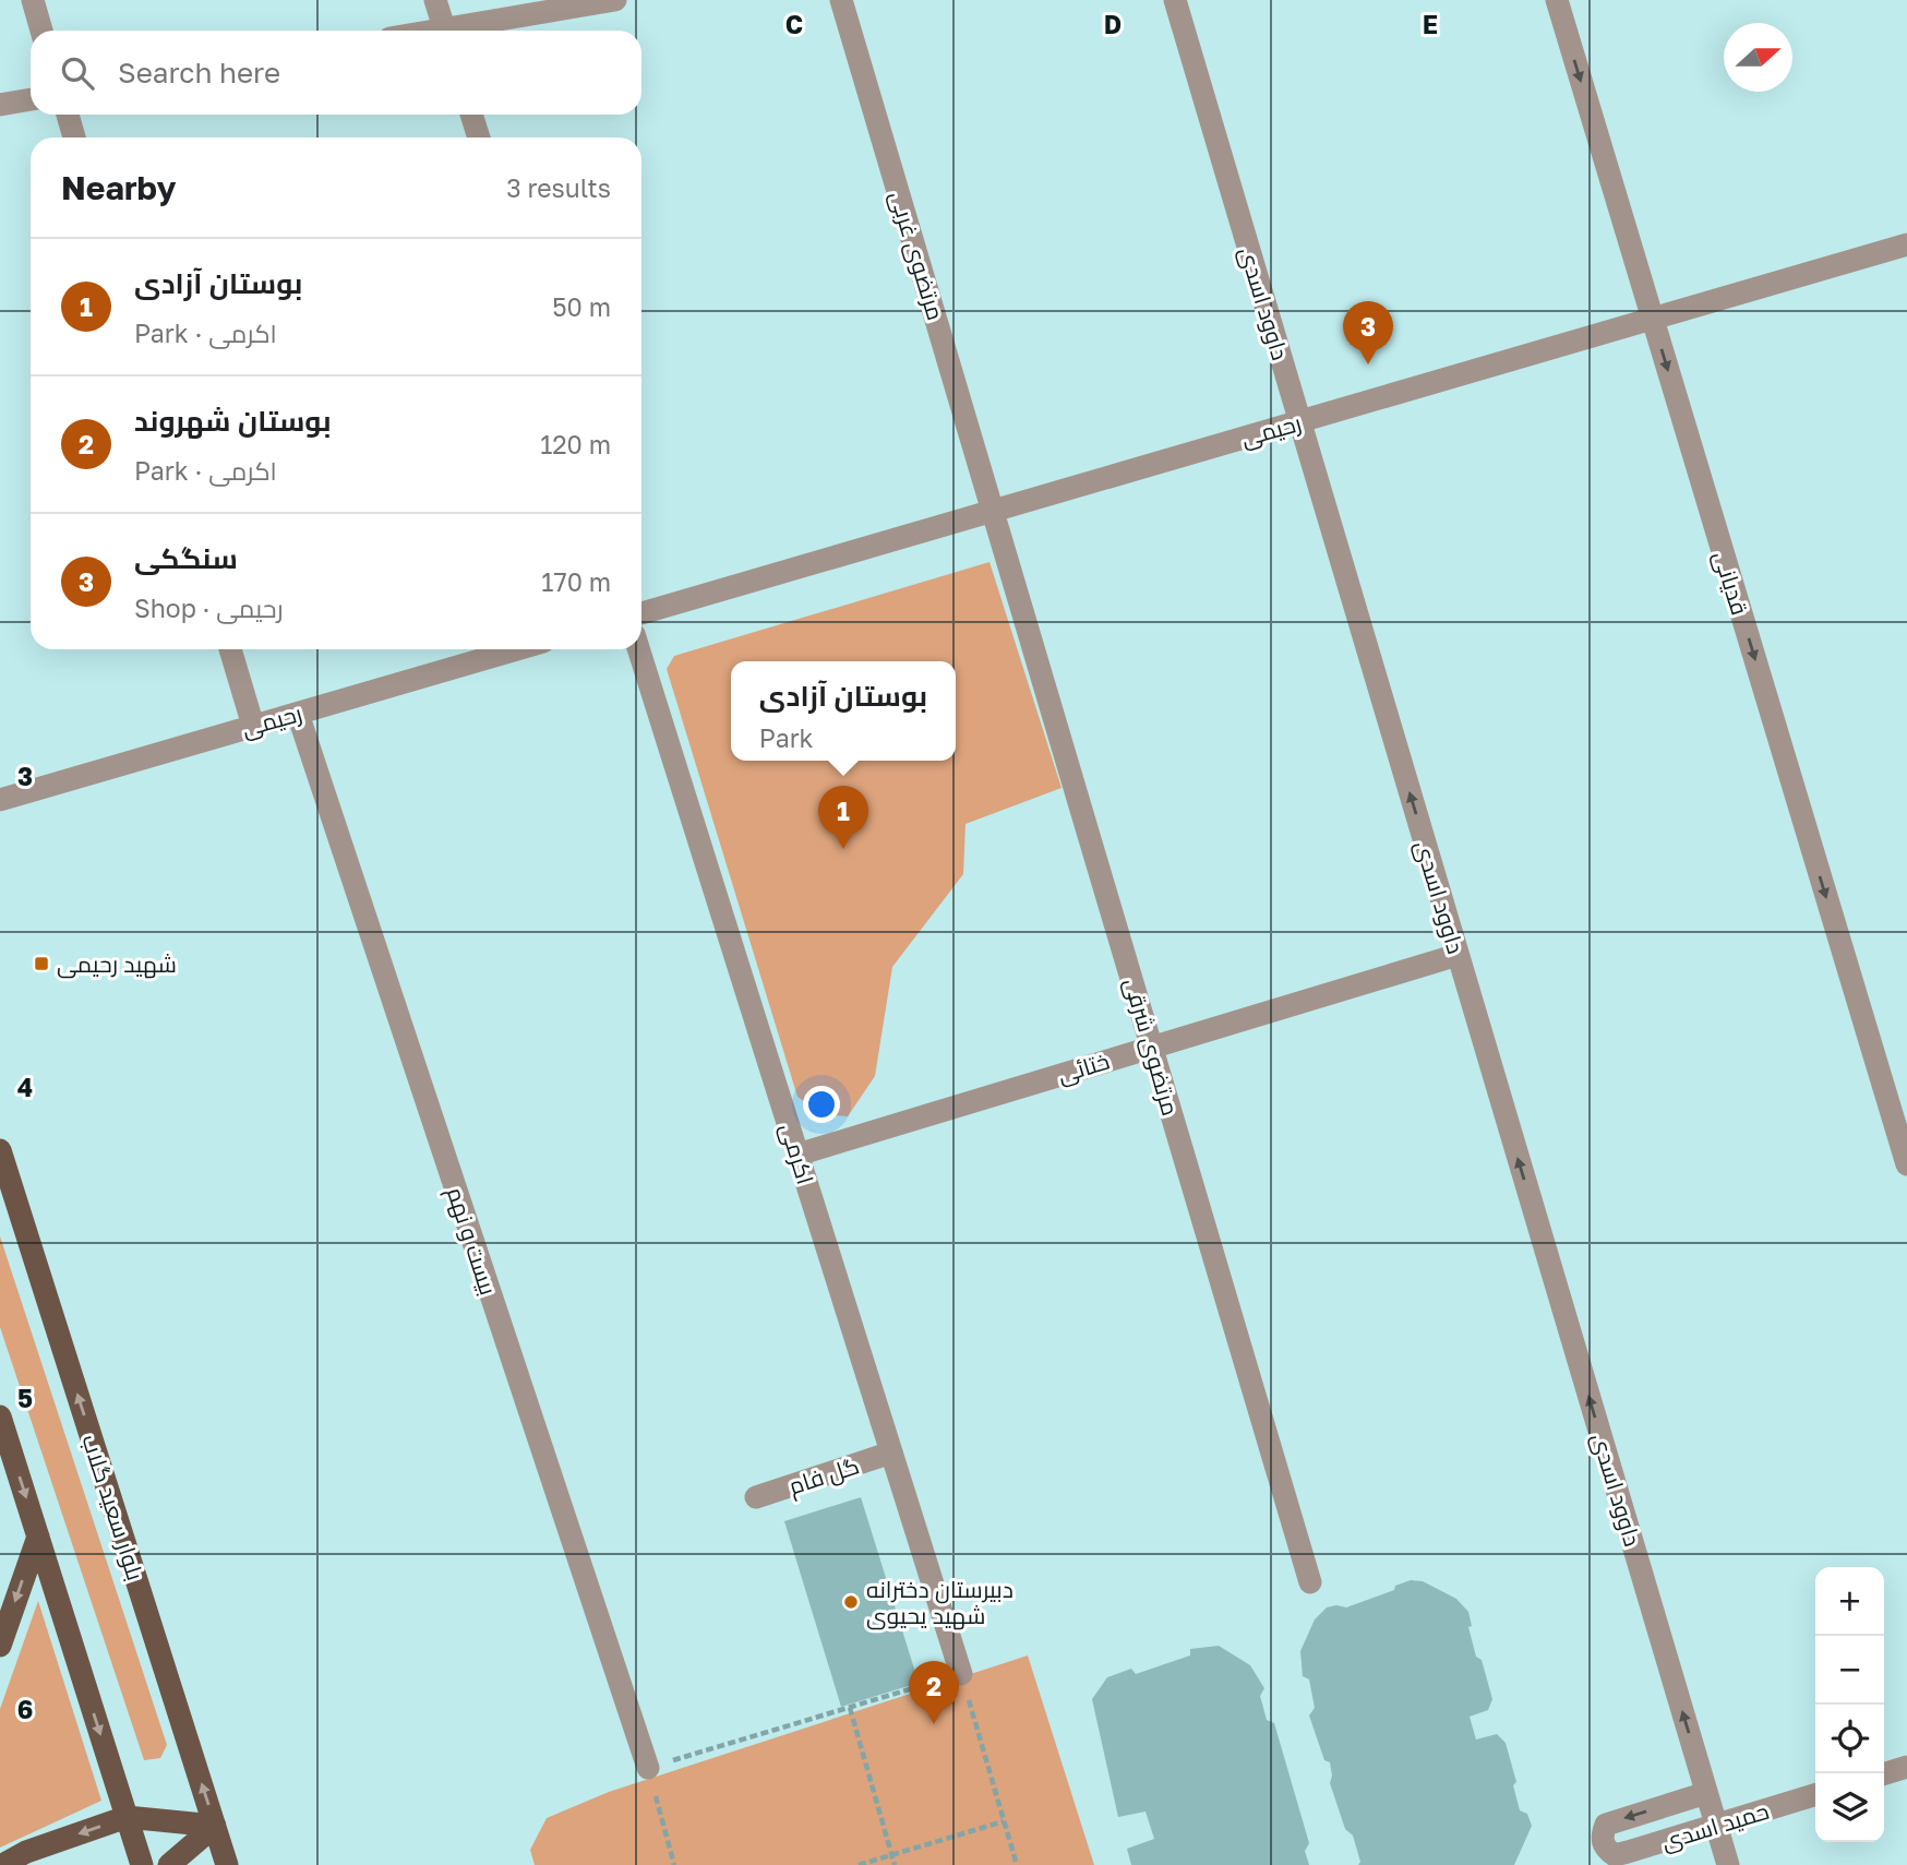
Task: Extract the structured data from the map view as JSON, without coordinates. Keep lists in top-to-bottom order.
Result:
{
  "streets": {
    "main road": ["بلوار سعید گلاب"],
    "street": [
      "مرتضوی غربی",
      "داوود اسدی",
      "رحیمی",
      "قدیانی",
      "مرتضوی شرقی",
      "ختائی",
      "اکرمی",
      "بیست و نهم",
      "گل فام",
      "حمید اسدی"
    ]
  },
  "crossings": [
    ["مرتضوی غربی", "رحیمی"],
    ["مرتضوی غربی", "مرتضوی شرقی"],
    ["داوود اسدی", "رحیمی"],
    ["داوود اسدی", "ختائی"],
    ["داوود اسدی", "حمید اسدی"],
    ["رحیمی", "قدیانی"],
    ["رحیمی", "مرتضوی شرقی"],
    ["رحیمی", "بیست و نهم"],
    ["مرتضوی شرقی", "ختائی"],
    ["ختائی", "اکرمی"],
    ["اکرمی", "گل فام"]
  ],
  "one_way": ["داوود اسدی", "قدیانی"],
  "places": {
    "transit": ["شهید رحیمی"],
    "other": ["دبیرستان دخترانه شهید یحیوی"]
  },
  "north": "right",
  "page": {
    "search": "Search here",
    "heading": ["Nearby", "3 results"],
    "list": [
      {
        "mark": "1",
        "name": "بوستان آزادی",
        "note": "Park · اکرمی",
        "value": "50 m"
      },
      {
        "mark": "2",
        "name": "بوستان شهروند",
        "note": "Park · اکرمی",
        "value": "120 m"
      },
      {
        "mark": "3",
        "name": "سنگکی",
        "note": "Shop · رحیمی",
        "value": "170 m"
      }
    ],
    "pins": ["3", "1", "2"],
    "popup": ["بوستان آزادی", "Park"],
    "map_buttons": ["+", "−"]
  },
  "grid": {
    "columns": ["C", "D", "E"],
    "rows": [
      "3",
      "4",
      "5",
      "6"
    ]
  }
}
